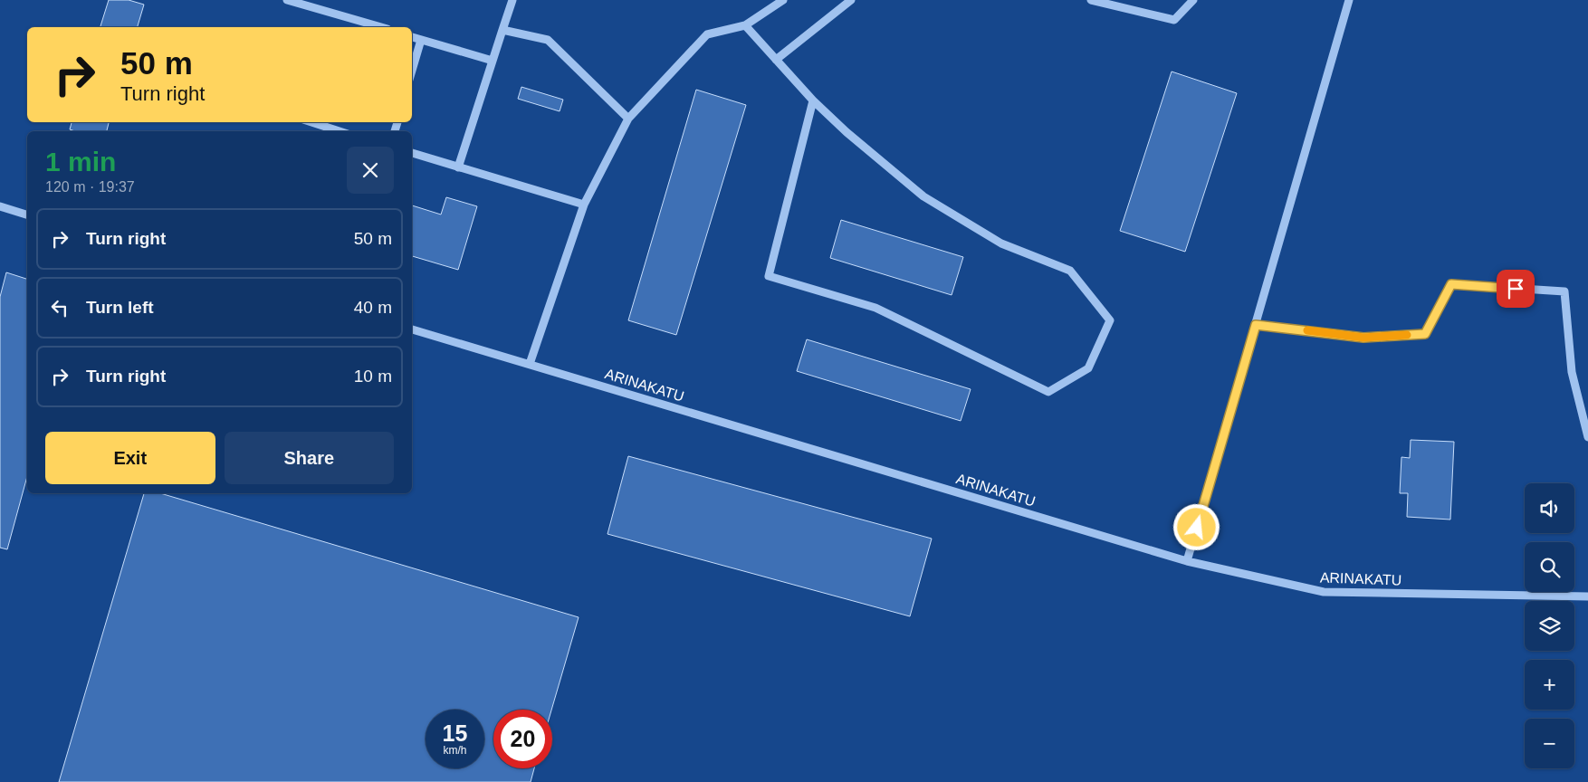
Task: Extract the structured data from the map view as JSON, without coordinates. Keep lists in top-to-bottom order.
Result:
{
  "streets": {
    "street": ["ARINAKATU"]
  },
  "page": {
    "turn": ["50 m", "Turn right"],
    "heading": ["1 min", "120 m · 19:37"],
    "list": [
      {
        "name": "Turn right",
        "value": "50 m"
      },
      {
        "name": "Turn left",
        "value": "40 m"
      },
      {
        "name": "Turn right",
        "value": "10 m"
      }
    ],
    "buttons": ["Exit", "Share"],
    "map_buttons": ["+", "−"],
    "speed": "15 km/h",
    "limit": "20"
  }
}
